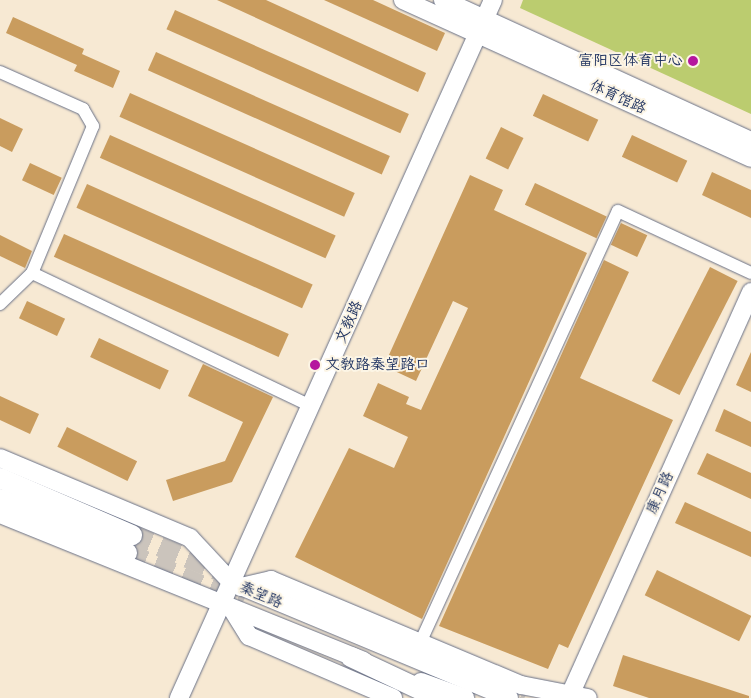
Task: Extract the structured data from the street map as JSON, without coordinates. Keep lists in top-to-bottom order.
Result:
{
  "streets": {
    "street": [
      "体育馆路",
      "文教路",
      "康月路",
      "秦望路"
    ]
  },
  "crossings": [
    ["体育馆路", "文教路"],
    ["文教路", "秦望路"]
  ],
  "places": ["富阳区体育中心", "文教路秦望路口"]
}
